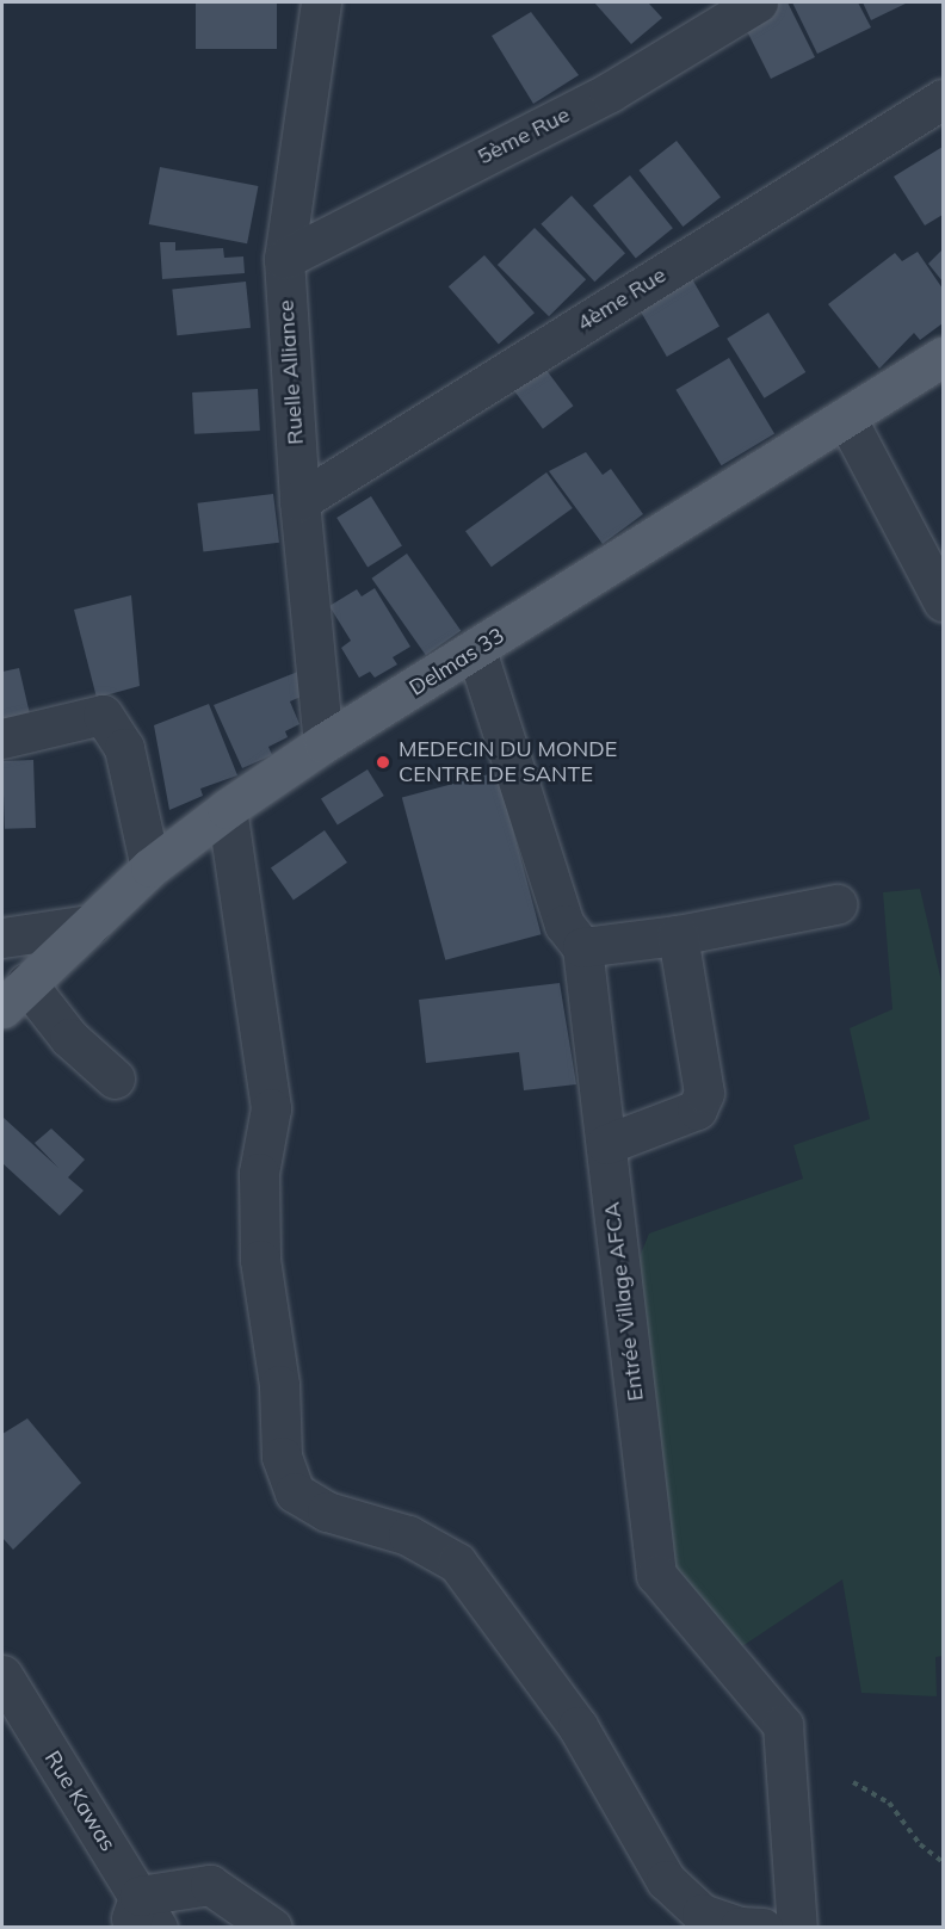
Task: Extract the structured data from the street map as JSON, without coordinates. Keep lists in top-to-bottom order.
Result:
{
  "streets": {
    "main road": ["Delmas 33"],
    "street": [
      "5ème Rue",
      "4ème Rue",
      "Ruelle Alliance",
      "Entrée Village AFCA",
      "Rue Kawas"
    ]
  },
  "crossings": [
    ["5ème Rue", "Ruelle Alliance"],
    ["4ème Rue", "Ruelle Alliance"],
    ["Ruelle Alliance", "Delmas 33"],
    ["Delmas 33", "Entrée Village AFCA"]
  ],
  "places": ["MEDECIN DU MONDE CENTRE DE SANTE"]
}
